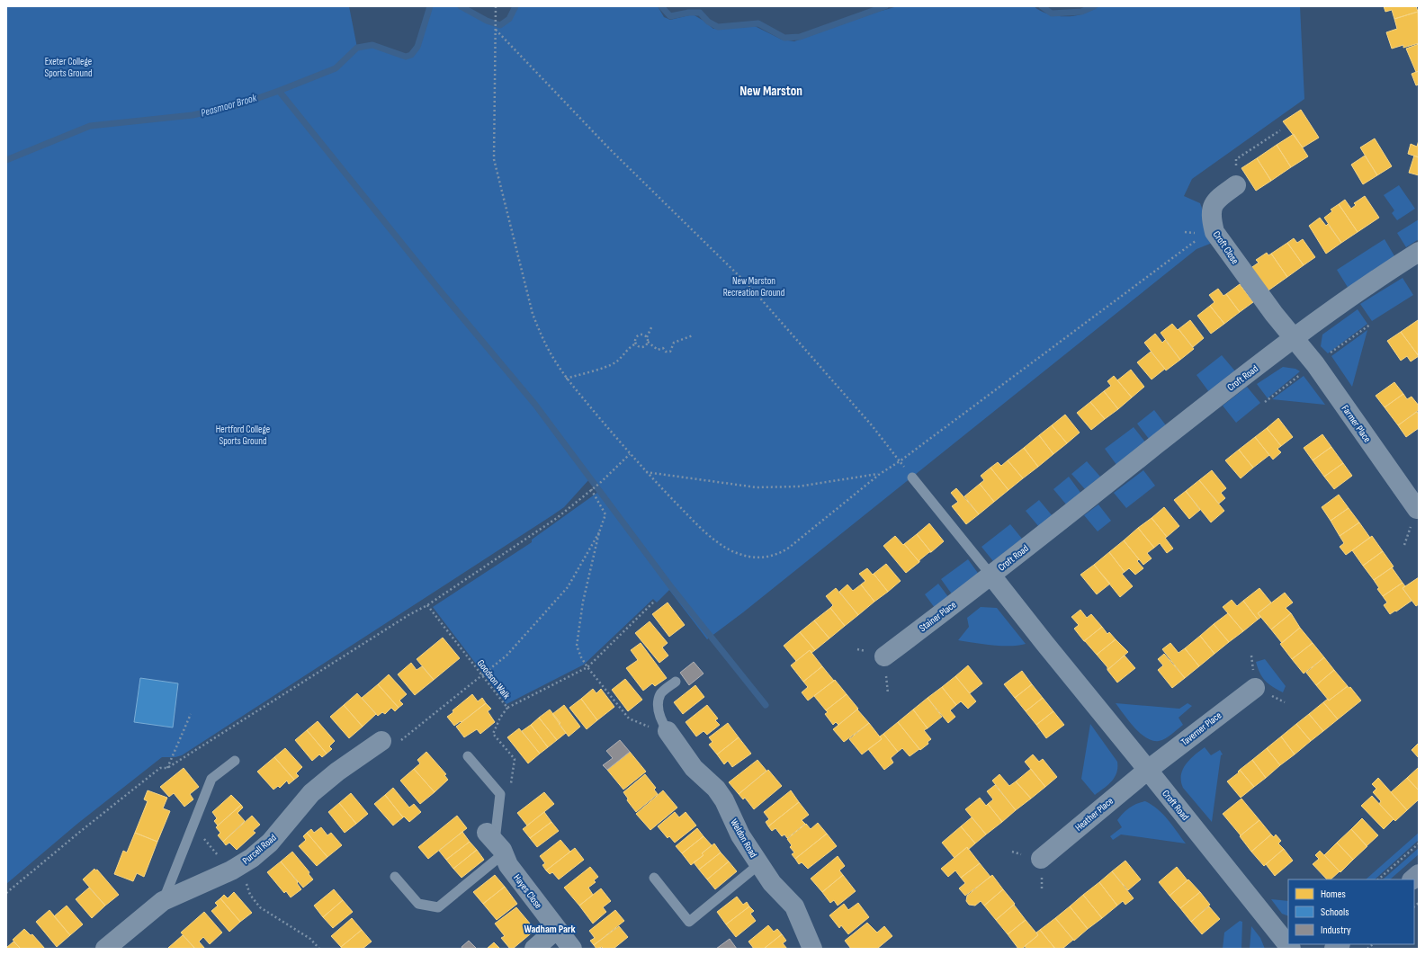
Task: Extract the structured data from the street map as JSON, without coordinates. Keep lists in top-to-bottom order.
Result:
{
  "streets": {
    "street": [
      "Croft Close",
      "Croft Road",
      "Farmer Place",
      "Stainer Place",
      "Taverner Place",
      "Heather Place",
      "Weldon Road",
      "Purcell Road",
      "Hayes Close"
    ],
    "path": ["Goodson Walk"]
  },
  "crossings": [
    ["Croft Close", "Croft Road"],
    ["Croft Close", "Farmer Place"],
    ["Croft Road", "Farmer Place"],
    ["Croft Road", "Stainer Place"],
    ["Croft Road", "Taverner Place"],
    ["Croft Road", "Heather Place"],
    ["Taverner Place", "Heather Place"]
  ],
  "districts": ["New Marston", "Wadham Park"],
  "water": ["Peasmoor Brook"],
  "parks": ["Exeter College Sports Ground", "New Marston Recreation Ground", "Hertford College Sports Ground"],
  "legend": ["Homes", "Schools", "Industry"]
}
